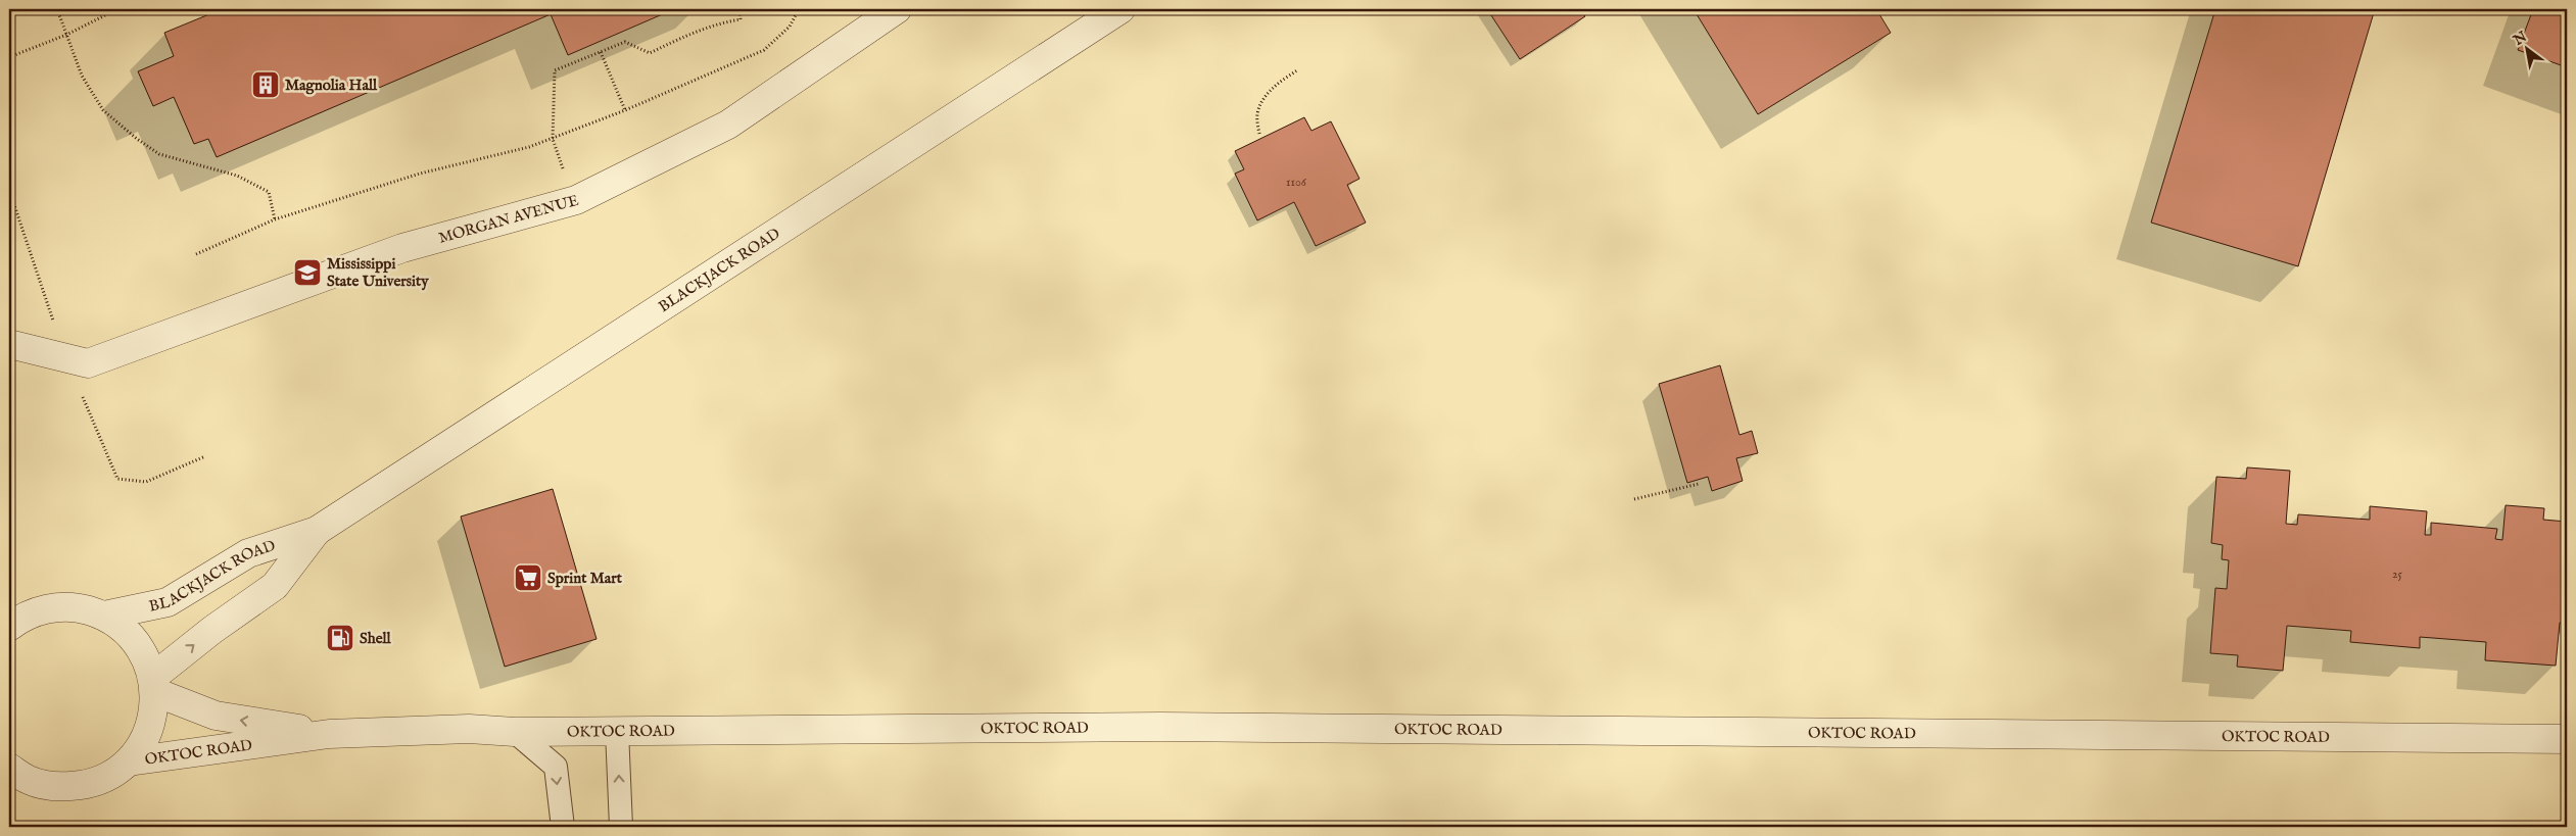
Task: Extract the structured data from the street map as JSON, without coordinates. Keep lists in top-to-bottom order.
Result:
{
  "streets": {
    "street": ["MORGAN AVENUE", "BLACKJACK ROAD", "OKTOC ROAD"]
  },
  "crossings": [
    ["BLACKJACK ROAD", "OKTOC ROAD"]
  ],
  "places": {
    "building": ["Magnolia Hall"],
    "school or university": ["Mississippi State University"],
    "supermarket": ["Sprint Mart"],
    "fuel station": ["Shell"]
  },
  "house_numbers": ["1106", "25"],
  "north": "top left"
}
